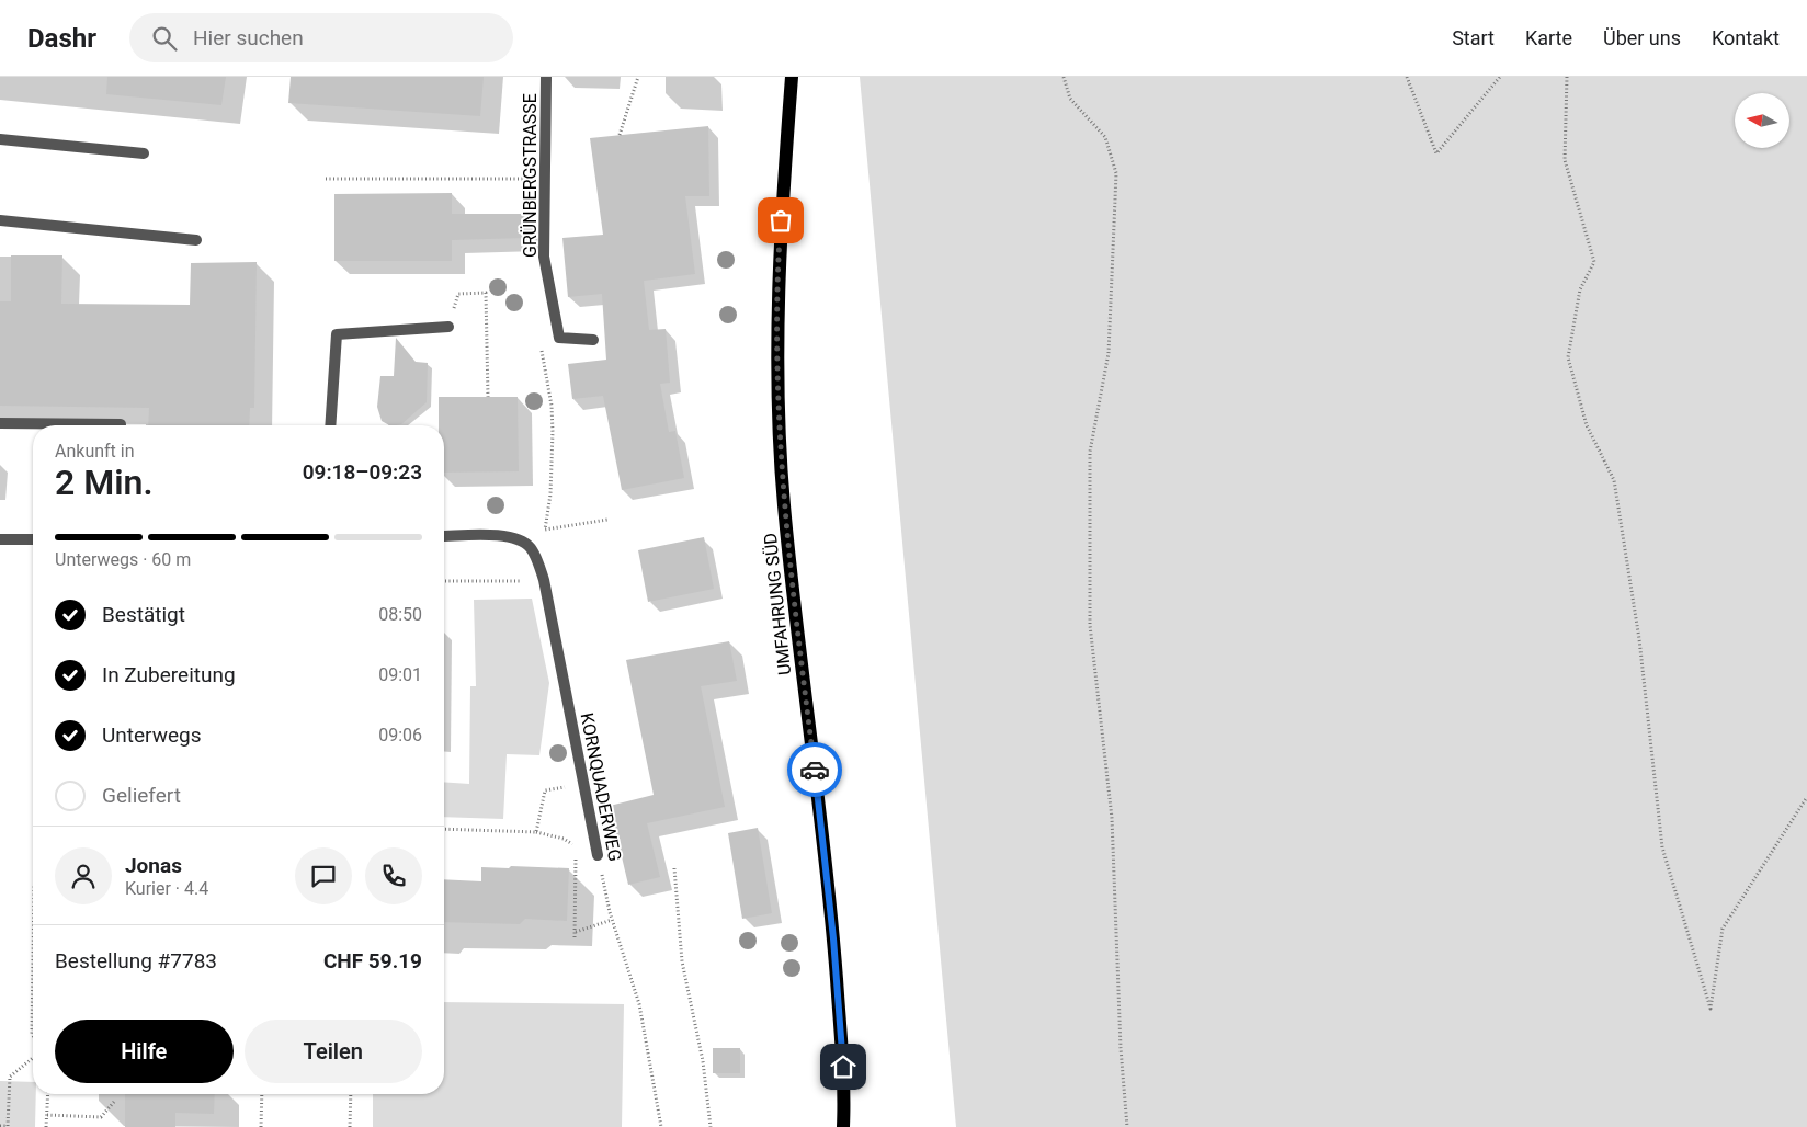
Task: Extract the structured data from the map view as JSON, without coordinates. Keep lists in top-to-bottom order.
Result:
{
  "streets": {
    "main road": ["UMFAHRUNG SÜD"],
    "street": ["GRÜNBERGSTRASSE", "KORNQUADERWEG"]
  },
  "north": "left",
  "page": {
    "header": "Dashr",
    "search": "Hier suchen",
    "nav": [
      "Start",
      "Karte",
      "Über uns",
      "Kontakt"
    ],
    "heading": ["2 Min.", "Ankunft in", "09:18–09:23"],
    "panel": [
      "Jonas",
      "Kurier · 4.4",
      "Bestellung #7783",
      "CHF 59.19"
    ],
    "bar": "Unterwegs · 60 m",
    "list": [
      ["Bestätigt", "08:50"],
      ["In Zubereitung", "09:01"],
      ["Unterwegs", "09:06"],
      "Geliefert"
    ],
    "buttons": ["Hilfe", "Teilen"]
  }
}
